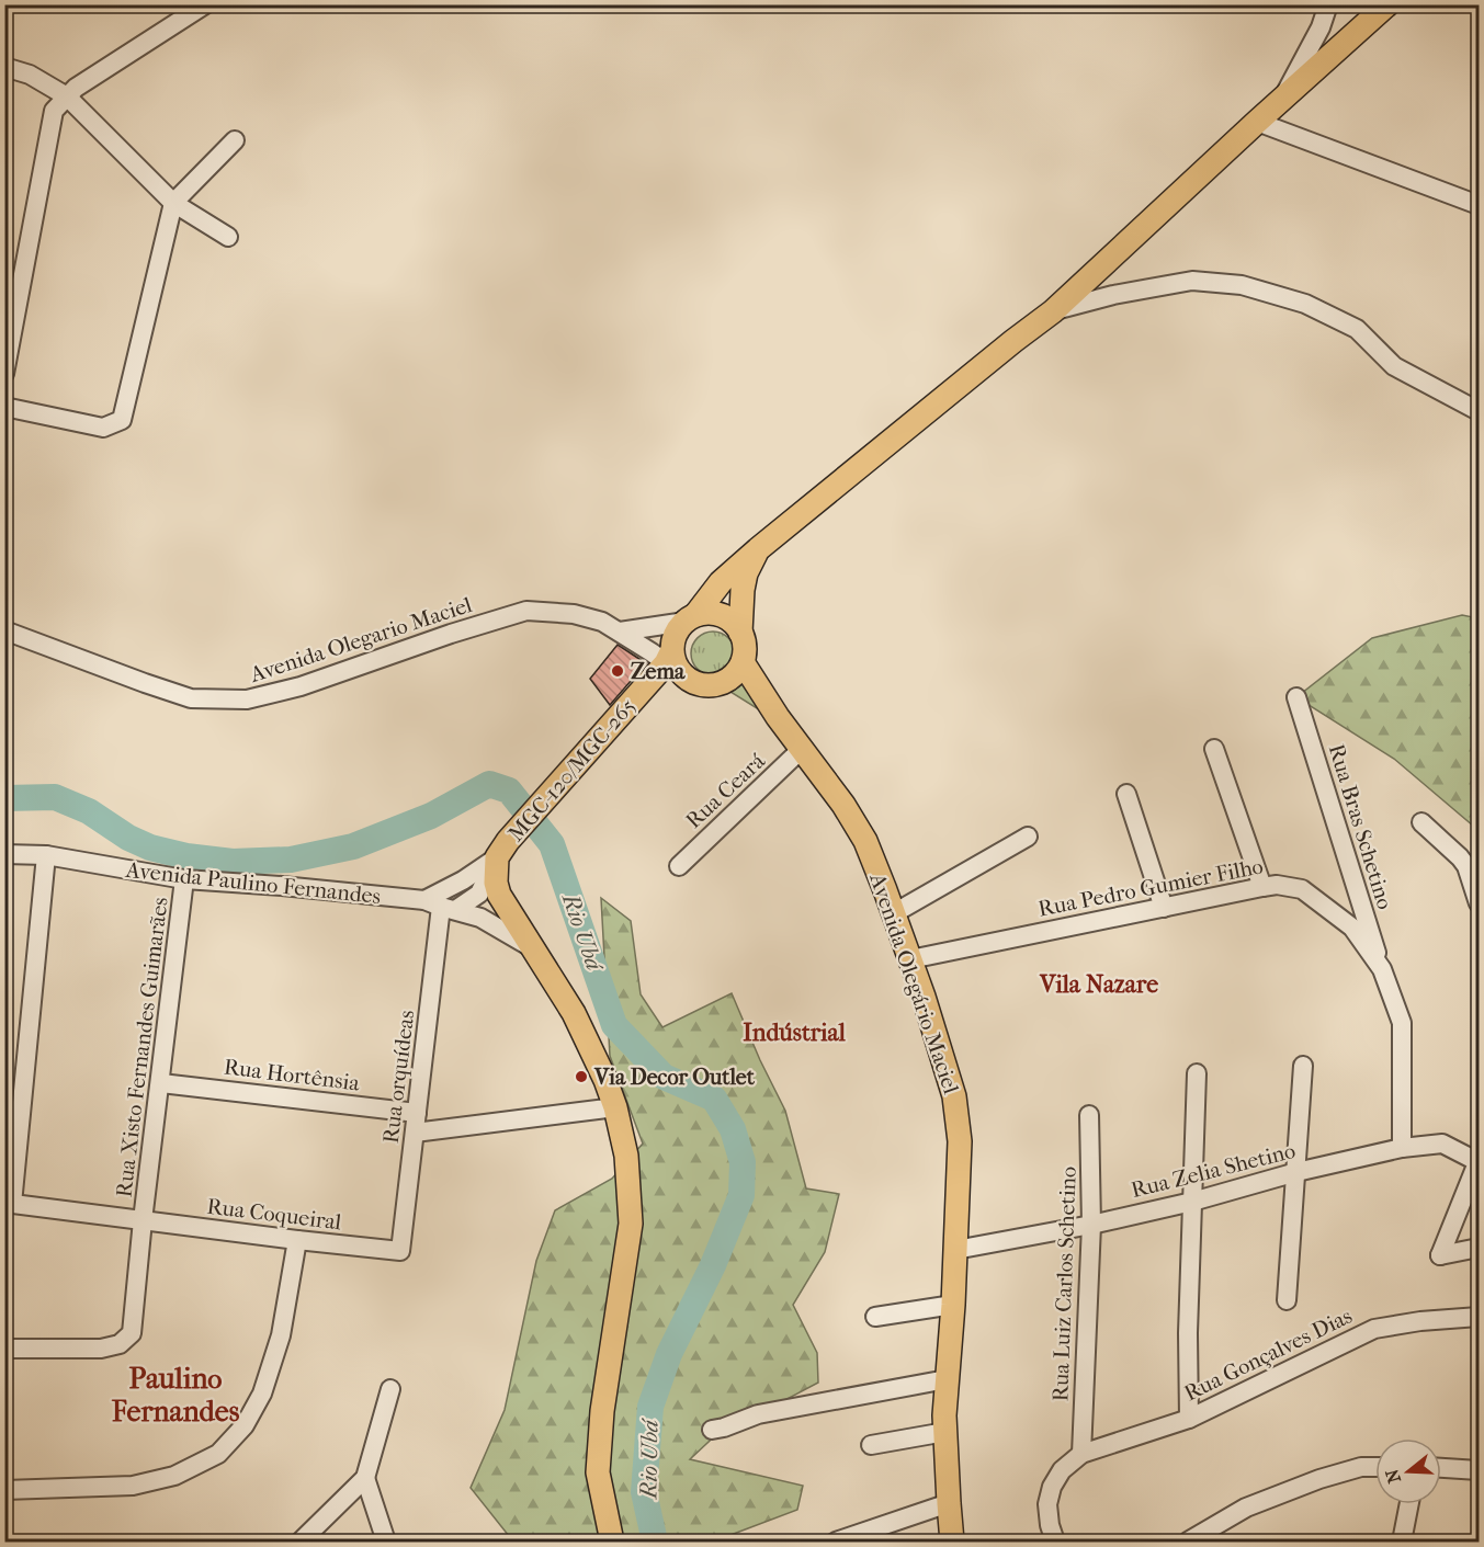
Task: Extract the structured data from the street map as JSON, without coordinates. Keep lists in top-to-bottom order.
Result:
{
  "streets": {
    "main road": ["MGC-120/MGC-265", "Avenida Paulino Fernandes", "Avenida Olegário Maciel"],
    "street": [
      "Avenida Olegario Maciel",
      "Rua Ceará",
      "Rua Bras Schetino",
      "Rua Pedro Gumier Filho",
      "Rua Xisto Fernandes Guimarães",
      "Rua Hortênsia",
      "Rua orquídeas",
      "Rua Zelia Shetino",
      "Rua Coqueiral",
      "Rua Luiz Carlos Schetino",
      "Rua Gonçalves Dias"
    ]
  },
  "crossings": [
    ["Avenida Olegario Maciel", "MGC-120/MGC-265"],
    ["Avenida Olegario Maciel", "Avenida Olegário Maciel"],
    ["MGC-120/MGC-265", "Avenida Paulino Fernandes"],
    ["MGC-120/MGC-265", "Avenida Olegário Maciel"],
    ["Rua Ceará", "Avenida Olegário Maciel"],
    ["Rua Bras Schetino", "Rua Pedro Gumier Filho"],
    ["Avenida Paulino Fernandes", "Rua Xisto Fernandes Guimarães"],
    ["Avenida Paulino Fernandes", "Rua orquídeas"],
    ["Rua Pedro Gumier Filho", "Avenida Olegário Maciel"],
    ["Rua Pedro Gumier Filho", "Rua Zelia Shetino"],
    ["Avenida Olegário Maciel", "Rua Zelia Shetino"],
    ["Rua Xisto Fernandes Guimarães", "Rua Hortênsia"],
    ["Rua Xisto Fernandes Guimarães", "Rua Coqueiral"],
    ["Rua Hortênsia", "Rua orquídeas"],
    ["Rua orquídeas", "Rua Coqueiral"],
    ["Rua Zelia Shetino", "Rua Luiz Carlos Schetino"],
    ["Rua Luiz Carlos Schetino", "Rua Gonçalves Dias"]
  ],
  "districts": ["Vila Nazare", "Indústrial", "Paulino Fernandes"],
  "water": ["Rio Ubá"],
  "places": ["Zema", "Via Decor Outlet"],
  "north": "left"
}
